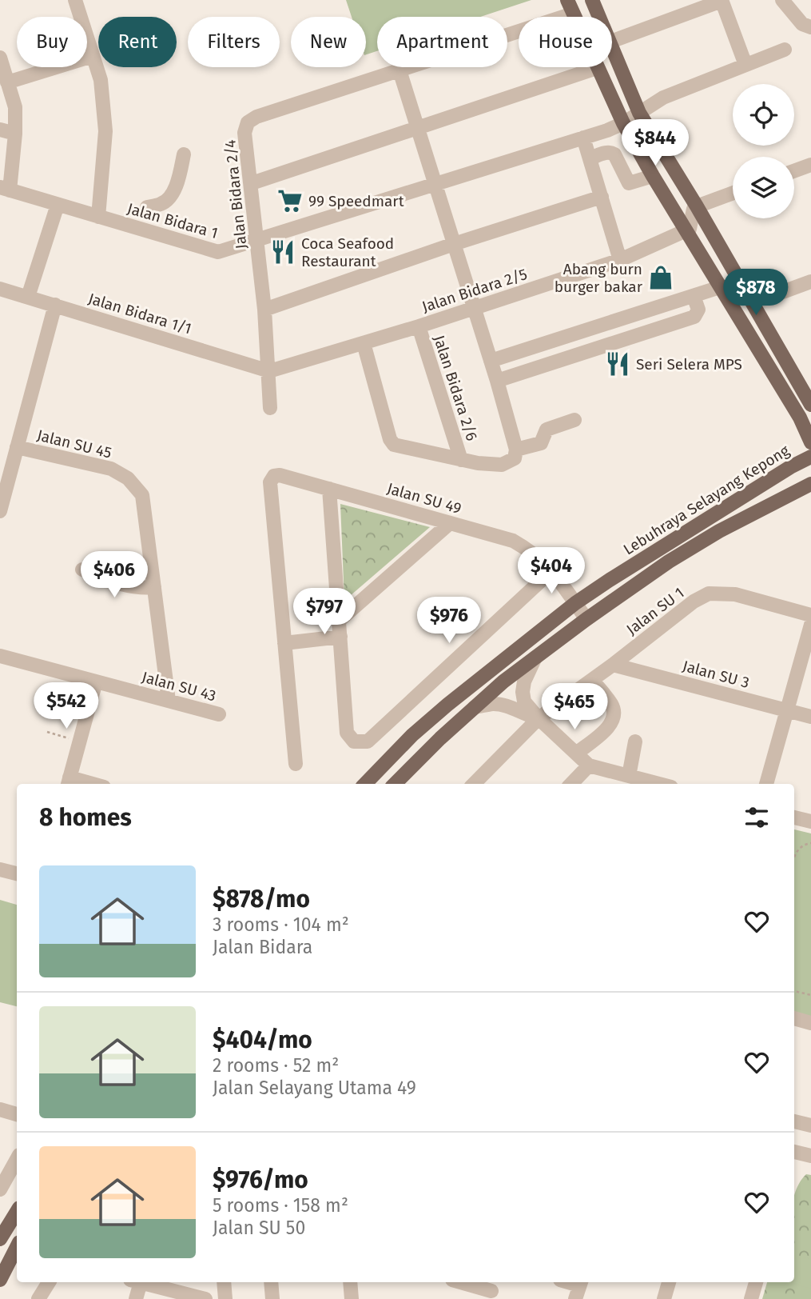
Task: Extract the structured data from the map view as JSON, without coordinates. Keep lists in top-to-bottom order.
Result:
{
  "streets": {
    "main road": ["Lebuhraya Selayang Kepong"],
    "street": [
      "Jalan Bidara 2/4",
      "Jalan Bidara 1",
      "Jalan Bidara 2/5",
      "Jalan Bidara 1/1",
      "Jalan Bidara 2/6",
      "Jalan SU 45",
      "Jalan SU 49",
      "Jalan SU 1",
      "Jalan SU 3",
      "Jalan SU 43"
    ]
  },
  "crossings": [
    ["Jalan Bidara 2/4", "Jalan Bidara 1"],
    ["Jalan Bidara 2/4", "Jalan Bidara 2/5"],
    ["Jalan Bidara 2/4", "Jalan Bidara 1/1"],
    ["Jalan Bidara 2/5", "Jalan Bidara 1/1"],
    ["Jalan Bidara 2/5", "Jalan Bidara 2/6"],
    ["Jalan SU 45", "Jalan SU 43"],
    ["Jalan SU 49", "Lebuhraya Selayang Kepong"],
    ["Jalan SU 1", "Jalan SU 3"]
  ],
  "places": {
    "supermarket": ["99 Speedmart"],
    "restaurant": ["Coca Seafood Restaurant", "Seri Selera MPS"],
    "shop": ["Abang burn burger bakar"]
  },
  "page": {
    "chip": [
      "Buy",
      "Rent",
      "Filters",
      "New",
      "Apartment",
      "House"
    ],
    "price": [
      "$844",
      "$878",
      "$404",
      "$406",
      "$797",
      "$976",
      "$542",
      "$465"
    ],
    "heading": "8 homes",
    "list": [
      {
        "name": "$878/mo",
        "note": "3 rooms · 104 m² · Jalan Bidara"
      },
      {
        "name": "$404/mo",
        "note": "2 rooms · 52 m² · Jalan Selayang Utama 49"
      },
      {
        "name": "$976/mo",
        "note": "5 rooms · 158 m² · Jalan SU 50"
      }
    ]
  }
}
